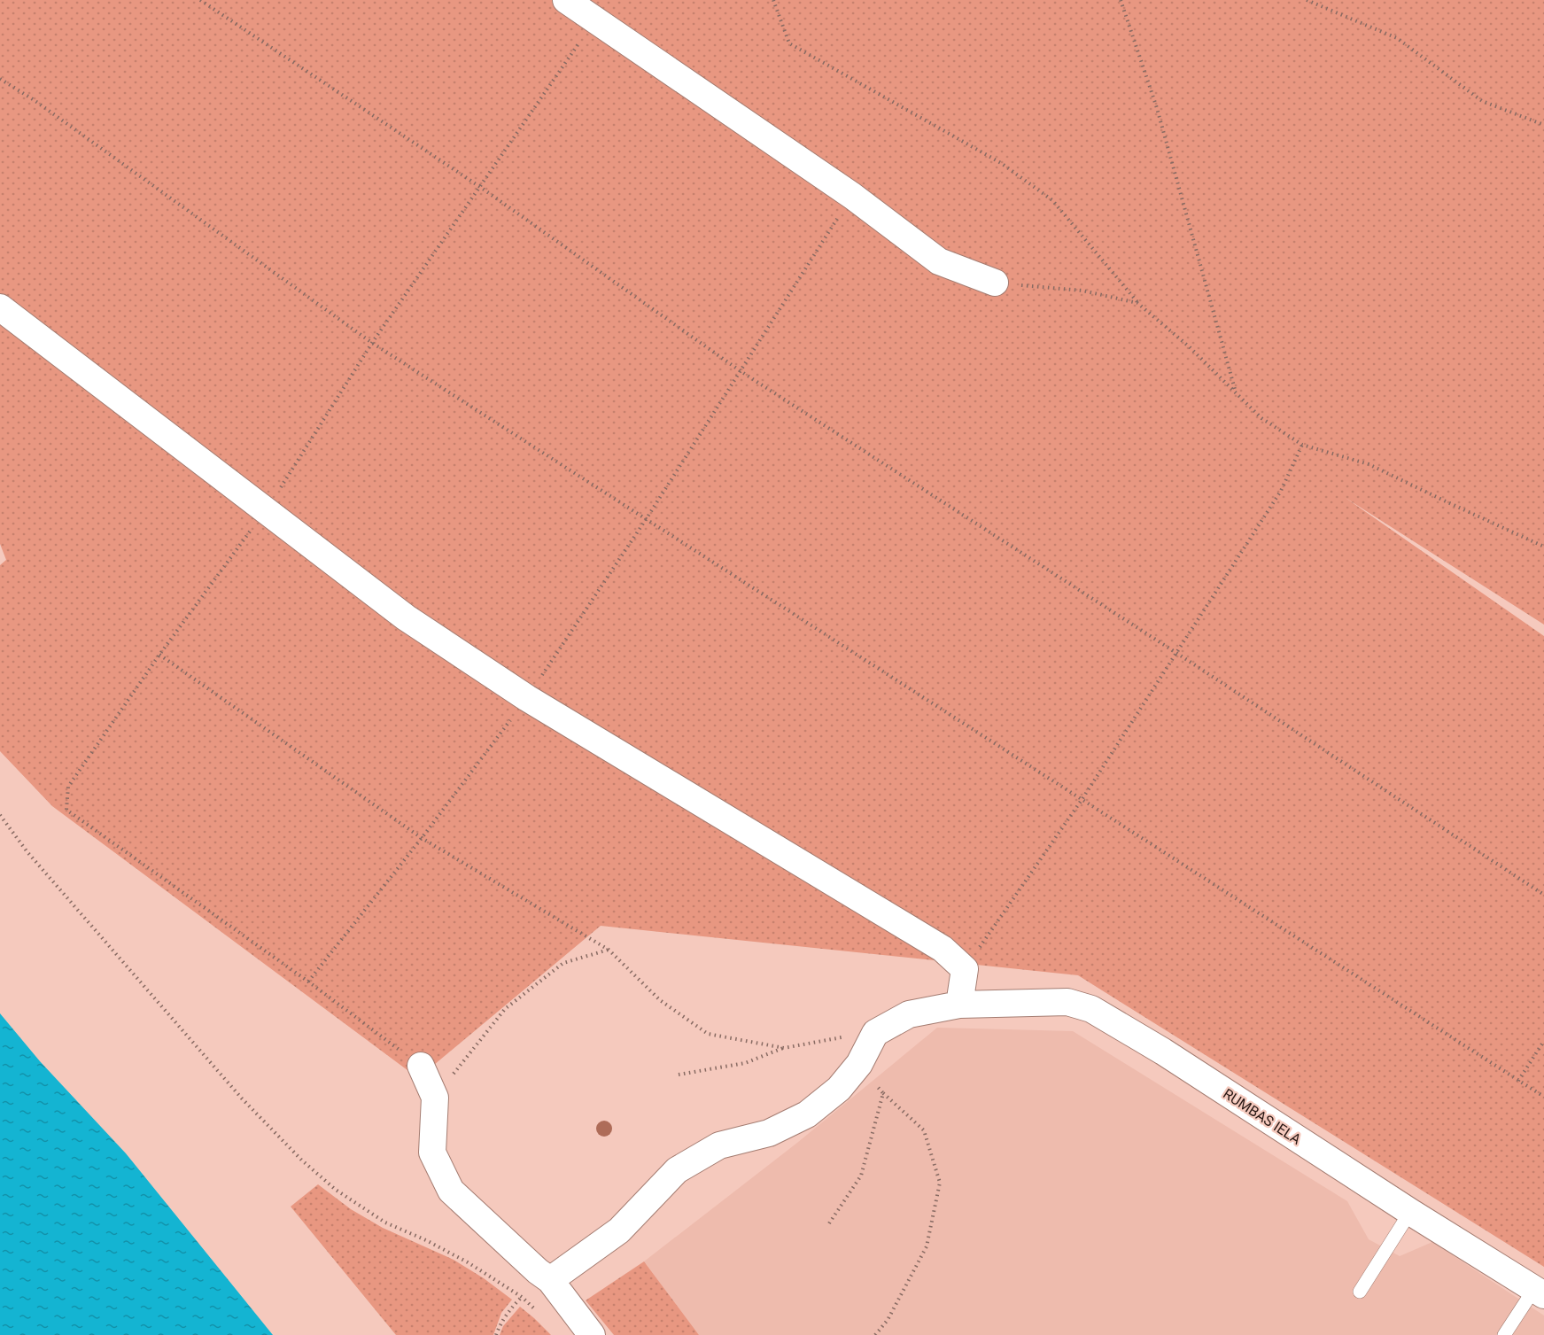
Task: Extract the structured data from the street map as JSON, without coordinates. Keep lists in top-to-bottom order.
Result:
{
  "streets": {
    "street": ["RUMBAS IELA"]
  }
}
